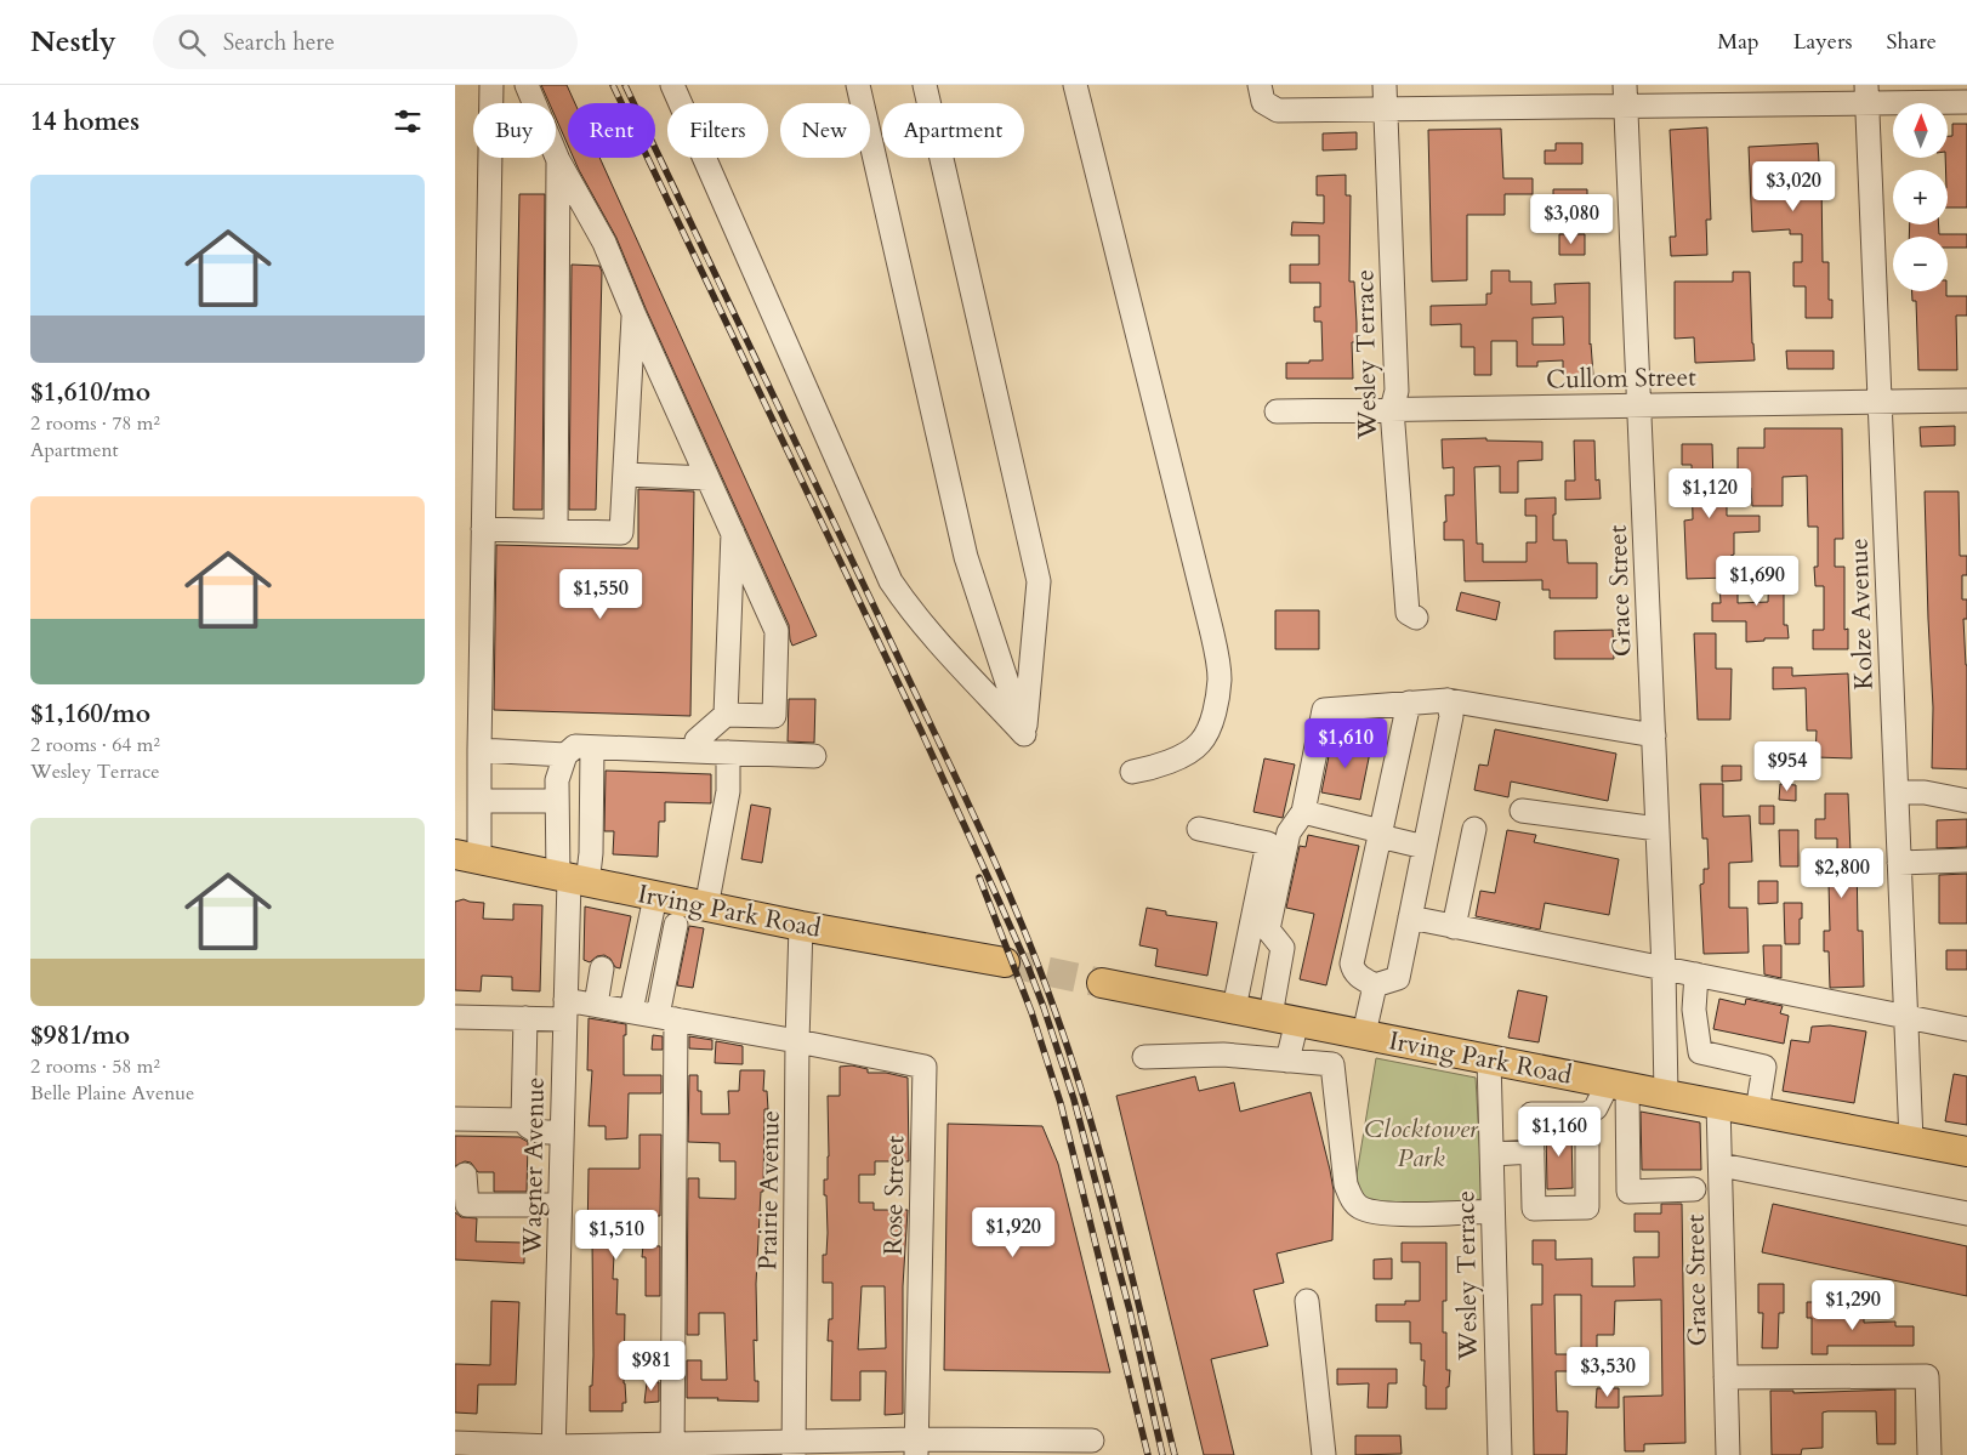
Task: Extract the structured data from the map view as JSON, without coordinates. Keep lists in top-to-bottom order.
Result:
{
  "streets": {
    "main road": ["Irving Park Road"],
    "street": [
      "Wesley Terrace",
      "Cullom Street",
      "Grace Street",
      "Kolze Avenue",
      "Wagner Avenue",
      "Prairie Avenue",
      "Rose Street"
    ]
  },
  "crossings": [
    ["Wesley Terrace", "Cullom Street"],
    ["Wesley Terrace", "Irving Park Road"],
    ["Cullom Street", "Grace Street"],
    ["Cullom Street", "Kolze Avenue"],
    ["Grace Street", "Irving Park Road"],
    ["Kolze Avenue", "Irving Park Road"],
    ["Irving Park Road", "Wagner Avenue"],
    ["Irving Park Road", "Prairie Avenue"],
    ["Prairie Avenue", "Rose Street"]
  ],
  "parks": ["Clocktower Park"],
  "north": "top",
  "page": {
    "header": "Nestly",
    "search": "Search here",
    "nav": ["Map", "Layers", "Share"],
    "heading": "14 homes",
    "map_buttons": ["+", "−"],
    "chip": [
      "Buy",
      "Rent",
      "Filters",
      "New",
      "Apartment"
    ],
    "list": [
      {
        "name": "$1,610/mo",
        "note": "2 rooms · 78 m² · Apartment"
      },
      {
        "name": "$1,160/mo",
        "note": "2 rooms · 64 m² · Wesley Terrace"
      },
      {
        "name": "$981/mo",
        "note": "2 rooms · 58 m² · Belle Plaine Avenue"
      }
    ],
    "price": [
      "$3,020",
      "$3,080",
      "$1,120",
      "$1,690",
      "$1,550",
      "$1,610",
      "$954",
      "$2,800",
      "$1,160",
      "$1,920",
      "$1,510",
      "$1,290",
      "$981",
      "$3,530"
    ]
  }
}
